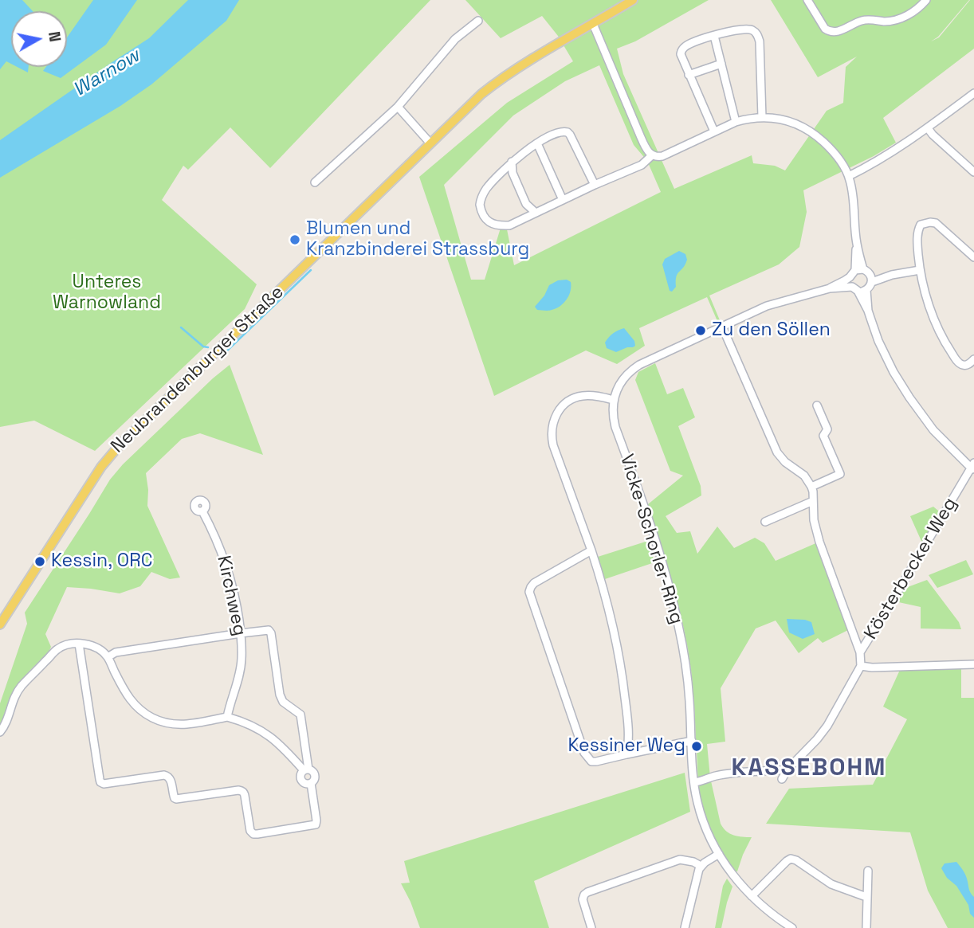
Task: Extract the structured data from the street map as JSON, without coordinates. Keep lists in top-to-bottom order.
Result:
{
  "streets": {
    "main road": ["Neubrandenburger Straße"],
    "street": ["Vicke-Schorler-Ring", "Kösterbecker Weg", "Kirchweg"]
  },
  "districts": ["KASSEBOHM"],
  "water": ["Warnow"],
  "parks": ["Unteres Warnowland"],
  "places": [
    "Blumen und Kranzbinderei Strassburg",
    "Zu den Söllen",
    "Kessin, ORC",
    "Kessiner Weg"
  ],
  "north": "right"
}
